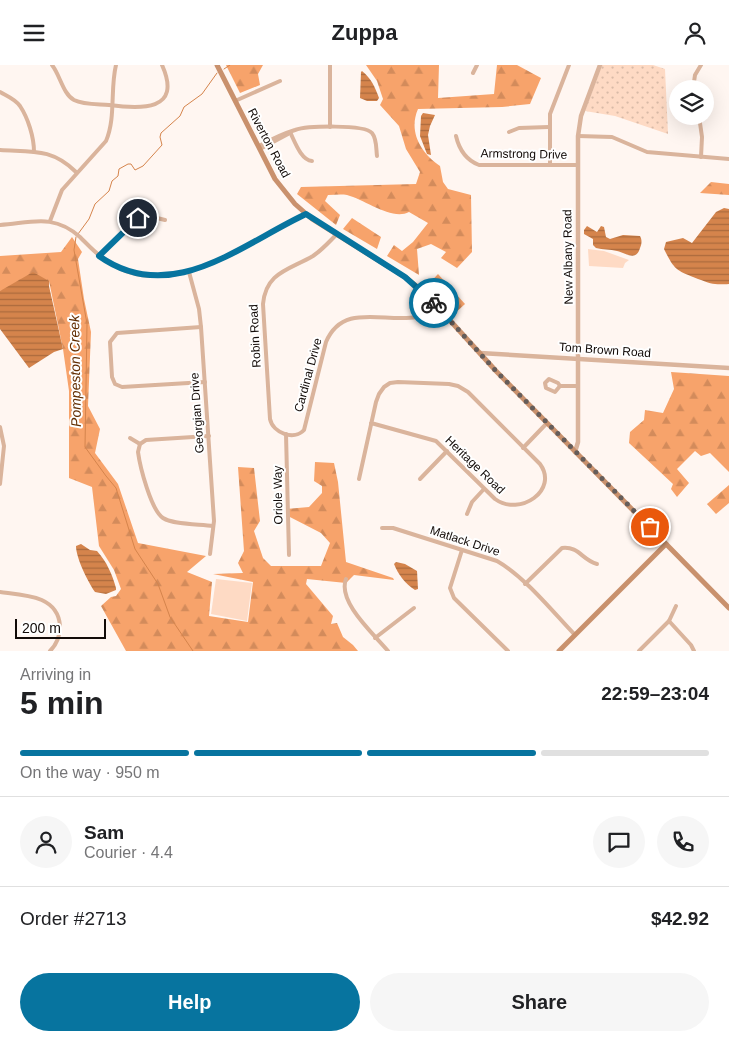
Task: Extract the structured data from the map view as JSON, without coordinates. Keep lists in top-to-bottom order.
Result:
{
  "streets": {
    "main road": ["Riverton Road"],
    "street": [
      "Armstrong Drive",
      "New Albany Road",
      "Robin Road",
      "Tom Brown Road",
      "Cardinal Drive",
      "Georgian Drive",
      "Heritage Road",
      "Oriole Way",
      "Matlack Drive"
    ]
  },
  "crossings": [
    ["Riverton Road", "New Albany Road"],
    ["Riverton Road", "Robin Road"],
    ["Riverton Road", "Tom Brown Road"],
    ["Riverton Road", "Cardinal Drive"],
    ["Armstrong Drive", "New Albany Road"],
    ["New Albany Road", "Tom Brown Road"],
    ["Robin Road", "Cardinal Drive"],
    ["Robin Road", "Oriole Way"],
    ["Cardinal Drive", "Oriole Way"]
  ],
  "water": ["Pompeston Creek"],
  "scale_bar": "200 m",
  "page": {
    "header": "Zuppa",
    "scale": "200 m",
    "heading": ["5 min", "Arriving in", "22:59–23:04"],
    "panel": [
      "Sam",
      "Courier · 4.4",
      "Order #2713",
      "$42.92"
    ],
    "bar": "On the way · 950 m",
    "buttons": ["Help", "Share"]
  }
}
